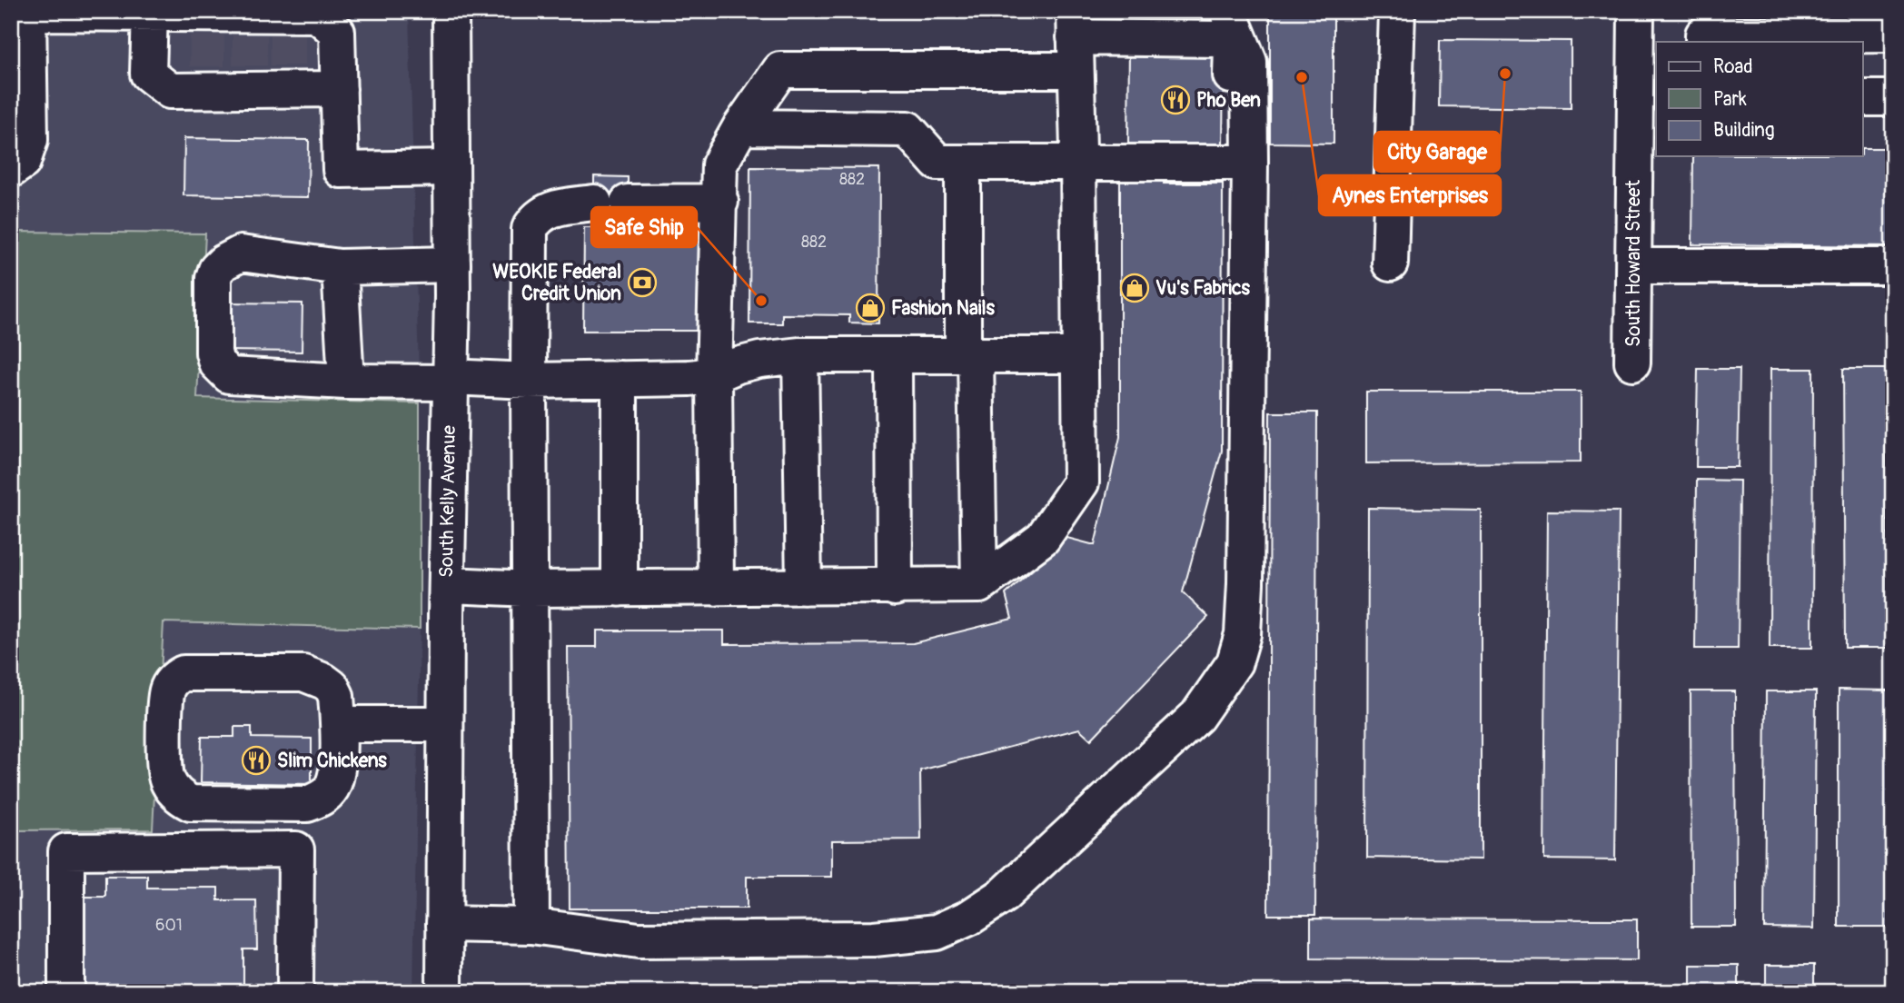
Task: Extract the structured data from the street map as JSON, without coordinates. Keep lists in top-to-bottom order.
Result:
{
  "streets": {
    "main road": ["South Howard Street", "South Kelly Avenue"]
  },
  "places": {
    "other": ["City Garage", "Aynes Enterprises", "Safe Ship"],
    "restaurant": ["Pho Ben", "Slim Chickens"],
    "bank": ["WEOKIE Federal Credit Union"],
    "shop": ["Vu's Fabrics", "Fashion Nails"]
  },
  "house_numbers": ["882", "882", "601"],
  "legend": ["Road", "Park", "Building"]
}
